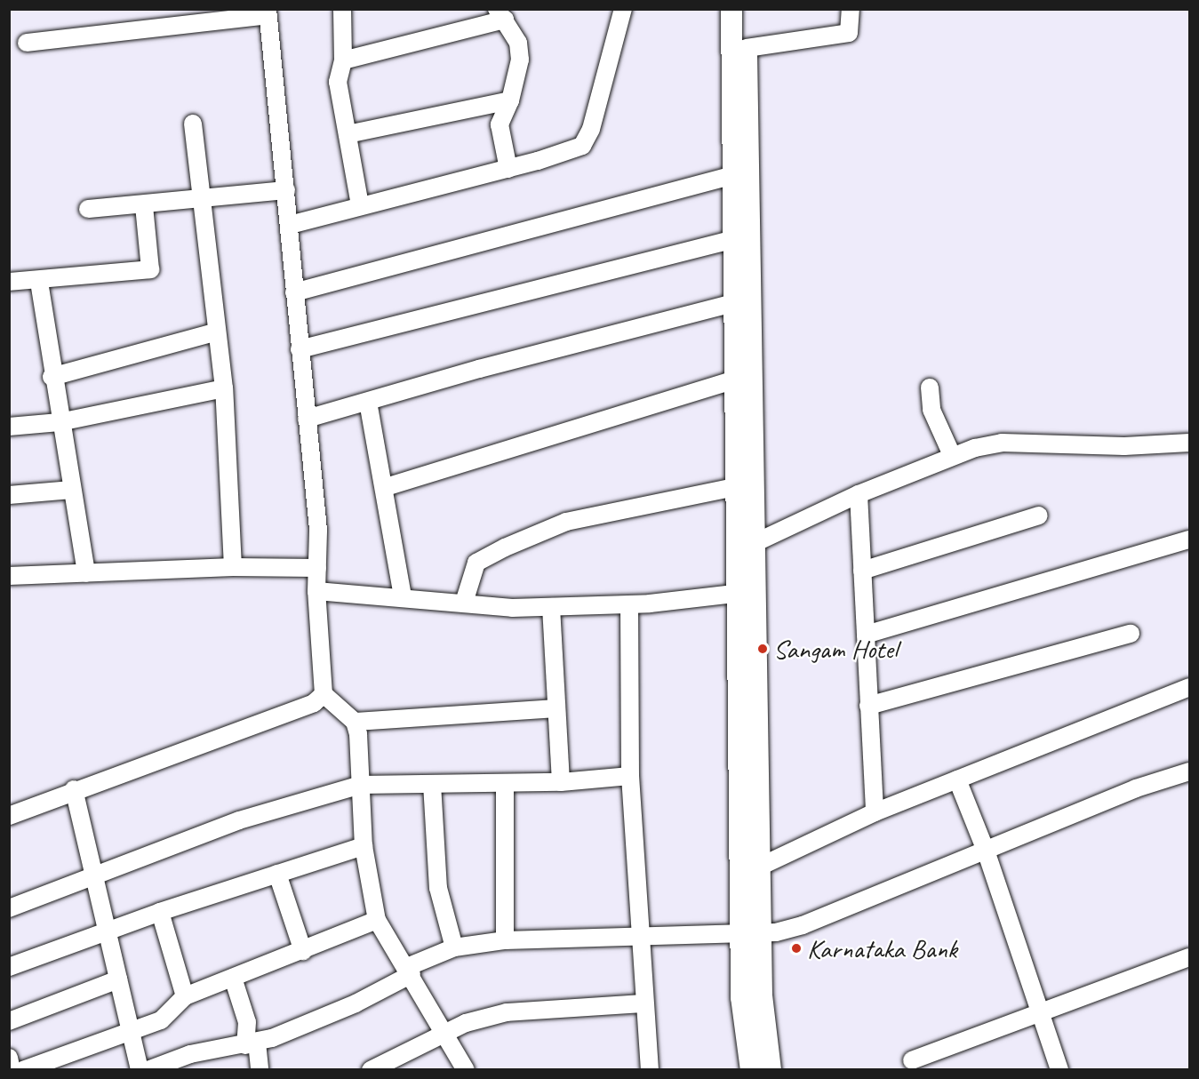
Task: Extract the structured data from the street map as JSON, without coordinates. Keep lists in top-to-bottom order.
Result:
{
  "places": ["Sangam Hotel", "Karnataka Bank"]
}
